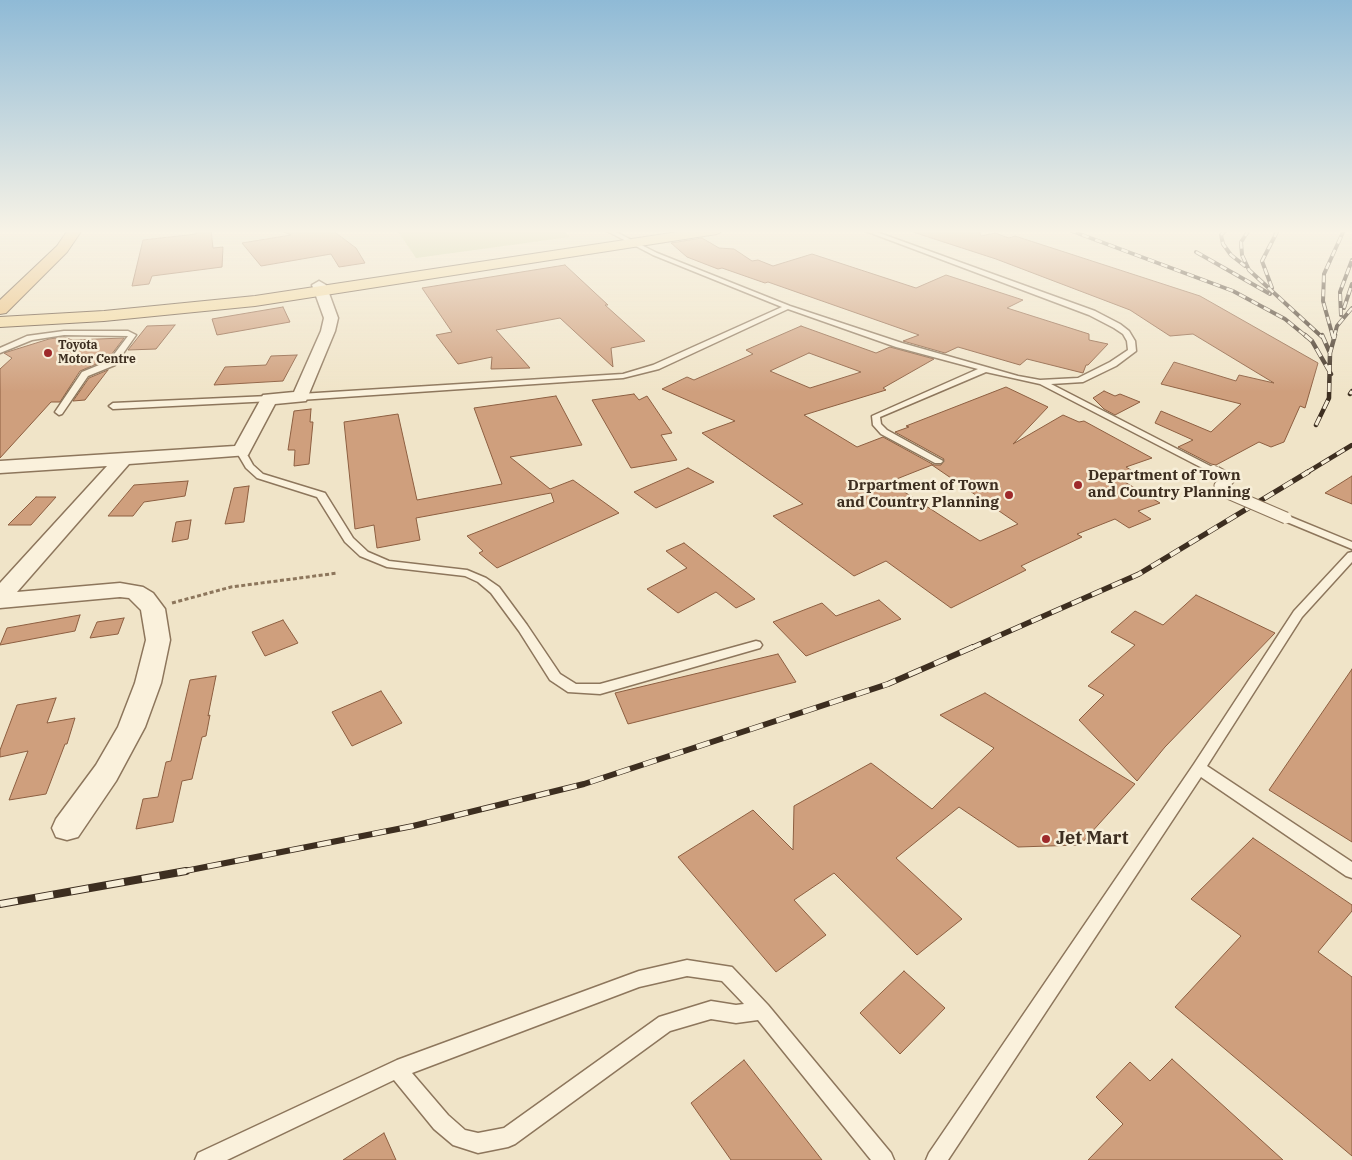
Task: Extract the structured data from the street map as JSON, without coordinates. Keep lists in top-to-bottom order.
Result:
{
  "places": [
    "Toyota Motor Centre",
    "Department of Town and Country Planning",
    "Drpartment of Town and Country Planning",
    "Jet Mart"
  ]
}
